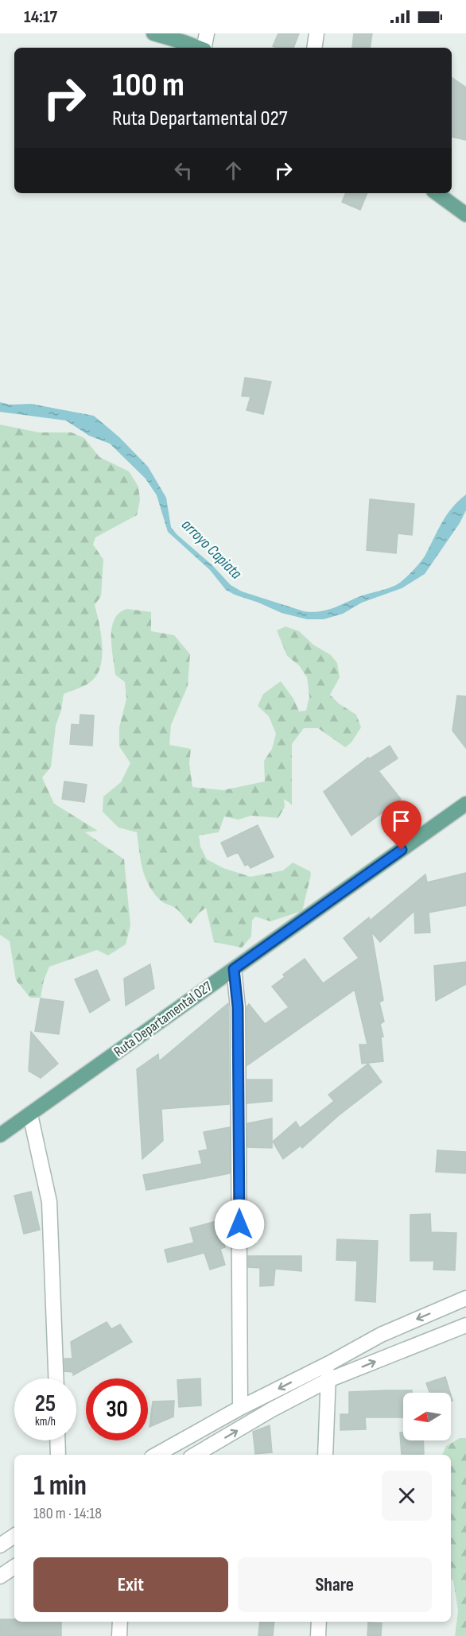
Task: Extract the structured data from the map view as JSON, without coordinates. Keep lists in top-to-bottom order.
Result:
{
  "streets": {
    "main road": ["Ruta Departamental 027"]
  },
  "water": ["arroyo Capiata"],
  "north": "left",
  "page": {
    "status": "14:17",
    "turn": ["100 m", "Ruta Departamental 027"],
    "speed": "25 km/h",
    "limit": "30",
    "heading": ["1 min", "180 m · 14:18"],
    "buttons": ["Exit", "Share"]
  }
}
